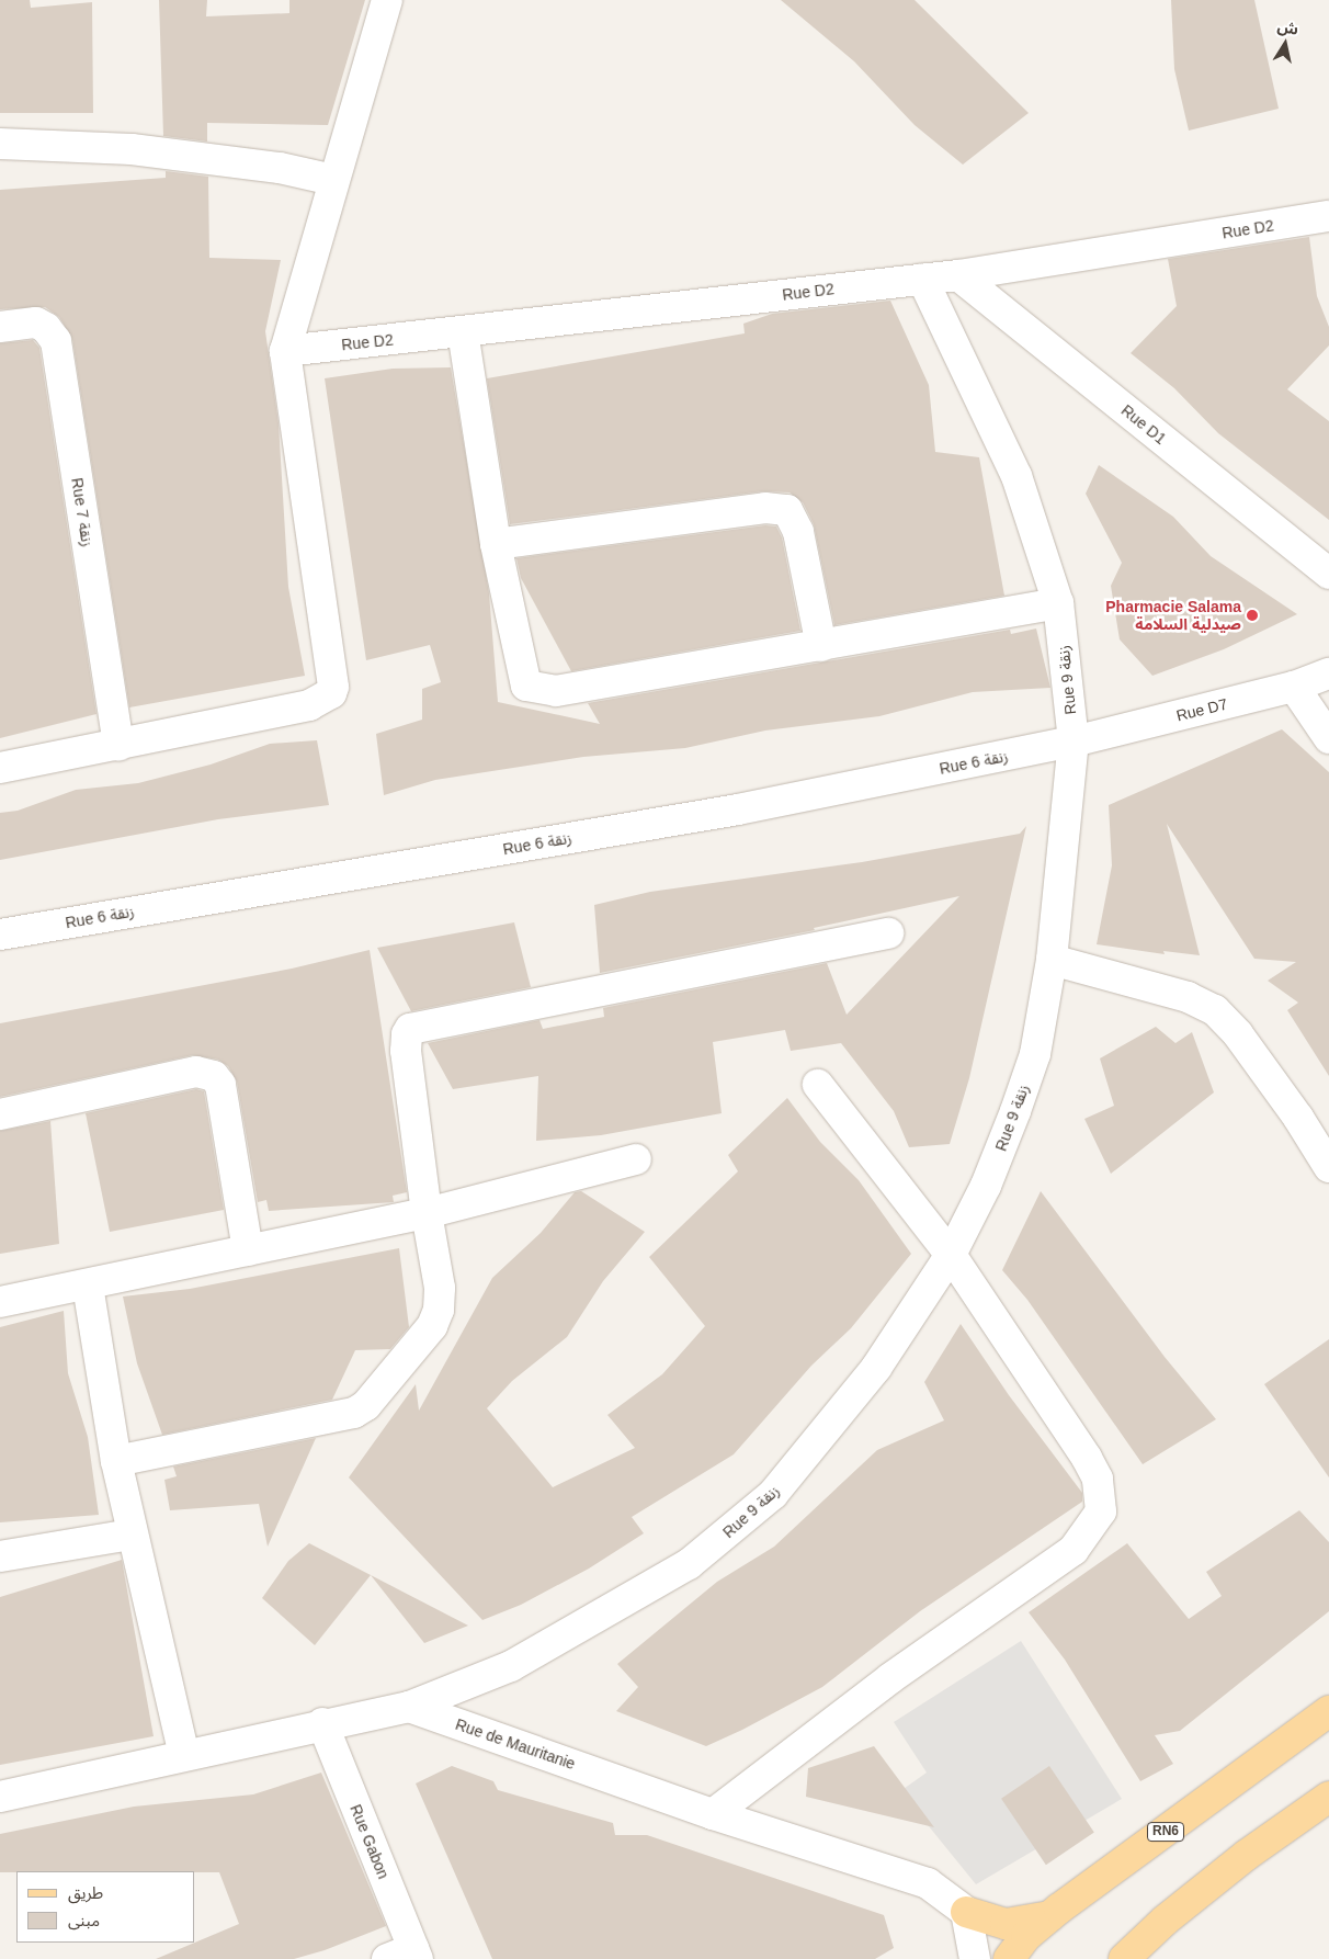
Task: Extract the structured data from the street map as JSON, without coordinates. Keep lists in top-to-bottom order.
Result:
{
  "streets": {
    "main road": ["RN6"],
    "street": [
      "Rue D2",
      "Rue D1",
      "Rue 7 زنقة",
      "Rue 9 زنقة",
      "Rue D7",
      "Rue 6 زنقة",
      "Rue de Mauritanie",
      "Rue Gabon"
    ]
  },
  "crossings": [
    ["Rue D2", "Rue D1"],
    ["Rue D2", "Rue 9 زنقة"],
    ["Rue 9 زنقة", "Rue D7"],
    ["Rue 9 زنقة", "Rue 6 زنقة"],
    ["Rue 9 زنقة", "Rue de Mauritanie"],
    ["Rue D7", "Rue 6 زنقة"]
  ],
  "places": ["Pharmacie Salama صيدلية السلامة"],
  "legend": ["طريق", "مبنى"],
  "north": "top"
}
